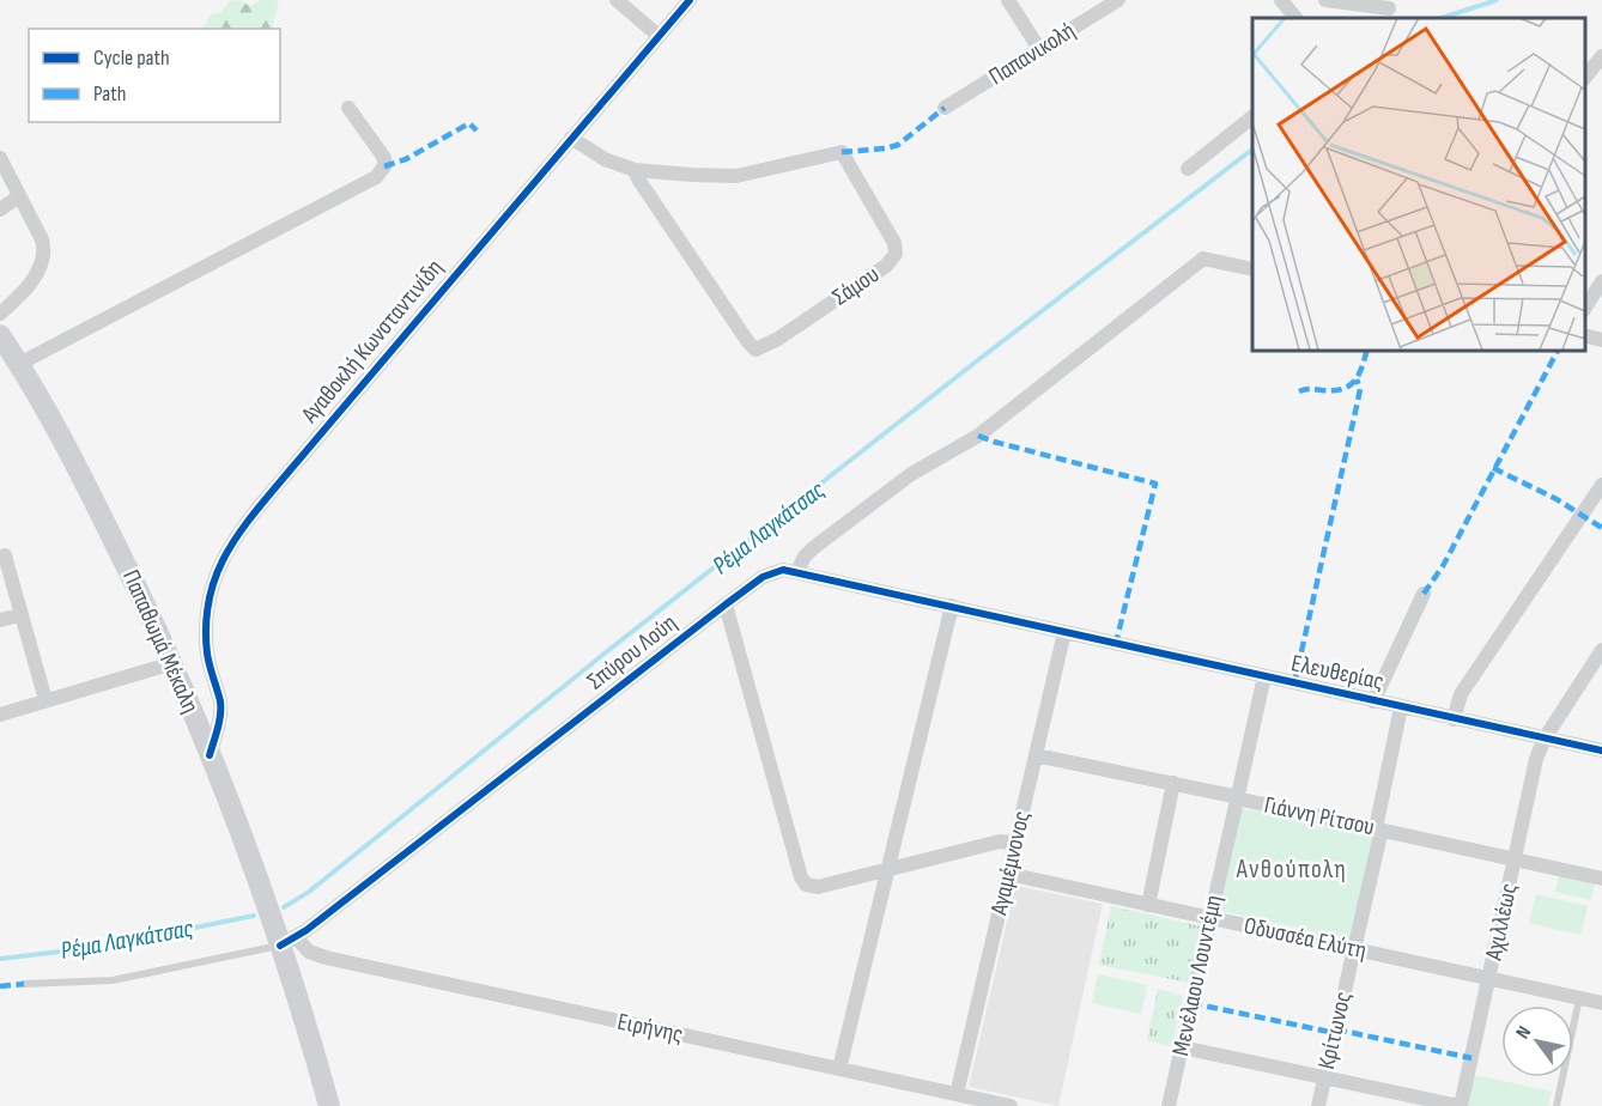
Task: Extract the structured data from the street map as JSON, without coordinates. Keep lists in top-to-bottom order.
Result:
{
  "streets": {
    "street": [
      "Παπανικολή",
      "Σάμου",
      "Αγαθοκλή Κωνσταντινίδη",
      "Παπαθωμά Μέκαλη",
      "Σπύρου Λούη",
      "Ελευθερίας",
      "Γιάννη Ρίτσου",
      "Αγαμέμνονoς",
      "Αχιλλέως",
      "Οδυσσέα Ελύτη",
      "Μενέλαου Λουντέμη",
      "Ειρήνης",
      "Κρίτωνος"
    ]
  },
  "crossings": [
    ["Σάμου", "Αγαθοκλή Κωνσταντινίδη"],
    ["Αγαθοκλή Κωνσταντινίδη", "Παπαθωμά Μέκαλη"],
    ["Παπαθωμά Μέκαλη", "Σπύρου Λούη"],
    ["Παπαθωμά Μέκαλη", "Ειρήνης"],
    ["Σπύρου Λούη", "Ελευθερίας"],
    ["Σπύρου Λούη", "Αγαμέμνονoς"],
    ["Σπύρου Λούη", "Ειρήνης"],
    ["Ελευθερίας", "Αγαμέμνονoς"],
    ["Ελευθερίας", "Αχιλλέως"],
    ["Ελευθερίας", "Μενέλαου Λουντέμη"],
    ["Ελευθερίας", "Κρίτωνος"],
    ["Γιάννη Ρίτσου", "Αγαμέμνονoς"],
    ["Γιάννη Ρίτσου", "Αχιλλέως"],
    ["Γιάννη Ρίτσου", "Μενέλαου Λουντέμη"],
    ["Γιάννη Ρίτσου", "Κρίτωνος"],
    ["Αγαμέμνονoς", "Οδυσσέα Ελύτη"],
    ["Αγαμέμνονoς", "Ειρήνης"],
    ["Αχιλλέως", "Οδυσσέα Ελύτη"],
    ["Οδυσσέα Ελύτη", "Μενέλαου Λουντέμη"],
    ["Οδυσσέα Ελύτη", "Κρίτωνος"]
  ],
  "districts": ["Ανθούπολη"],
  "water": ["Ρέμα Λαγκάτσας"],
  "legend": ["Cycle path", "Path"],
  "north": "top left"
}
